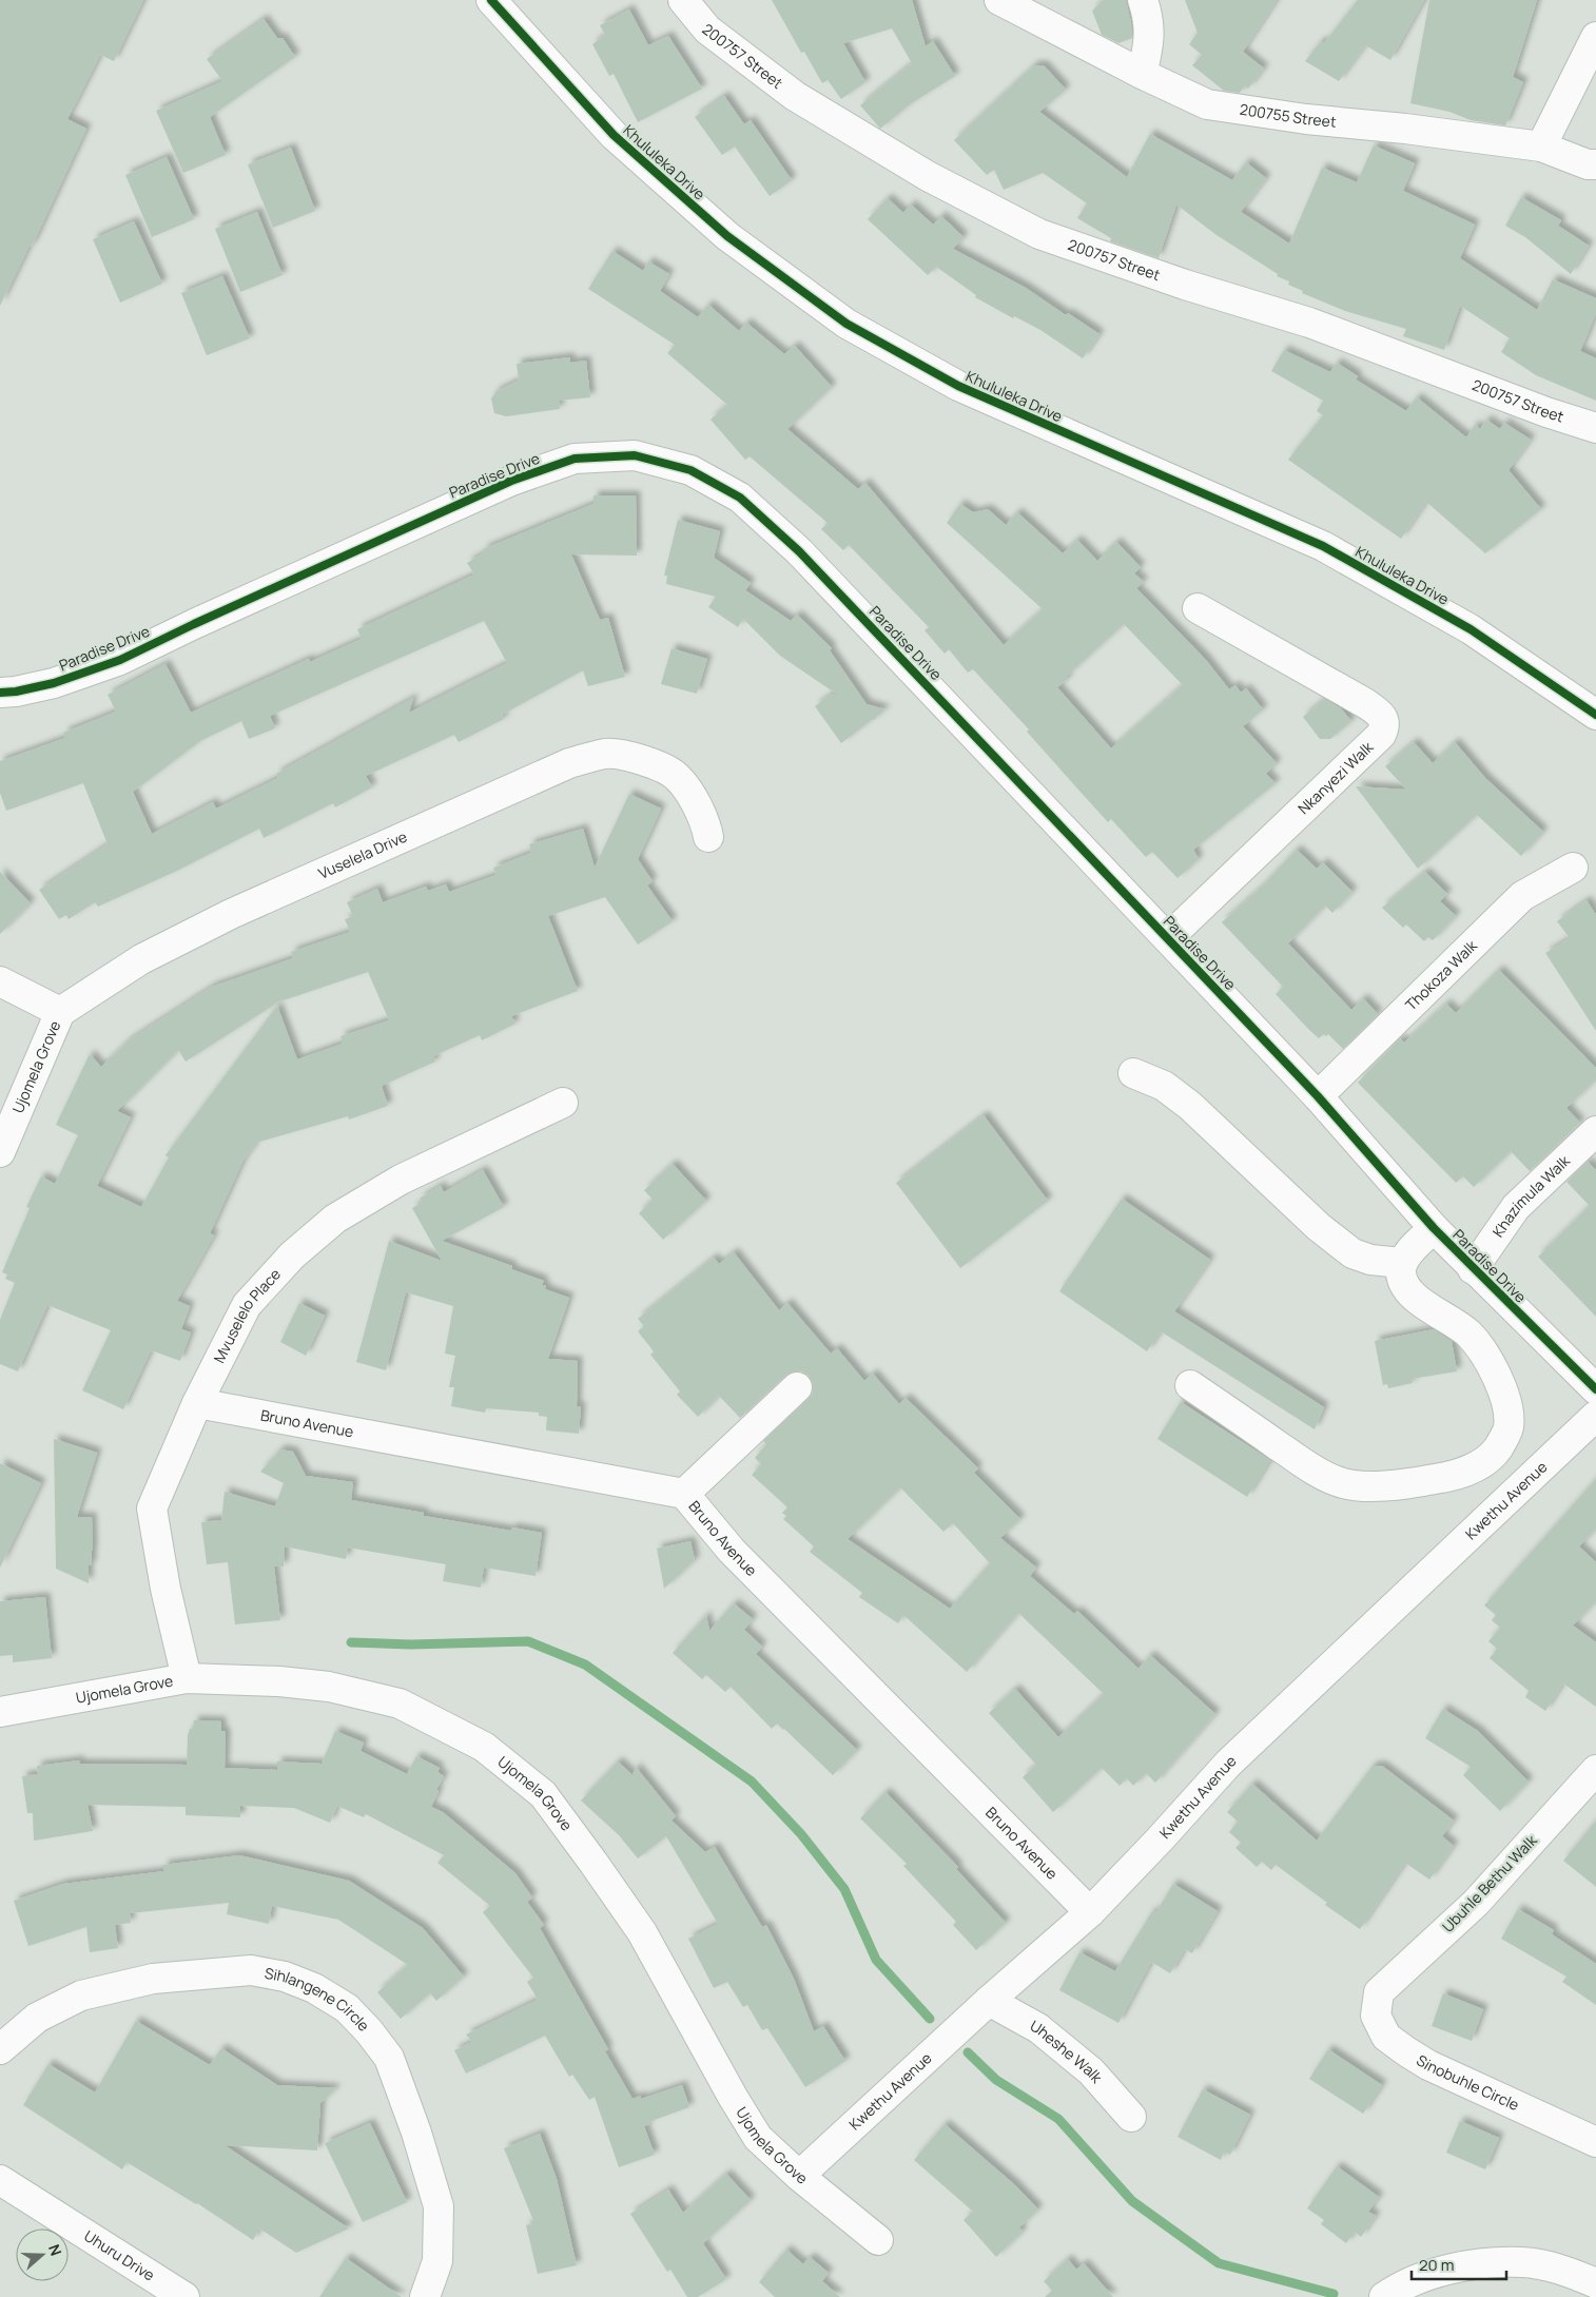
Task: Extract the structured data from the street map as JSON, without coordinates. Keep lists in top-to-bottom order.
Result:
{
  "streets": {
    "street": [
      "200757 Street",
      "200755 Street",
      "Khululeka Drive",
      "Paradise Drive",
      "Nkanyezi Walk",
      "Vuselela Drive",
      "Thokoza Walk",
      "Ujomela Grove",
      "Khazimula Walk",
      "Mvuselelo Place",
      "Bruno Avenue",
      "Kwethu Avenue",
      "Ubuhle Bethu Walk",
      "Sihlangene Circle",
      "Uheshe Walk",
      "Sinobuhle Circle",
      "Uhuru Drive"
    ]
  },
  "crossings": [
    ["Paradise Drive", "Nkanyezi Walk"],
    ["Paradise Drive", "Thokoza Walk"],
    ["Paradise Drive", "Khazimula Walk"],
    ["Vuselela Drive", "Ujomela Grove"],
    ["Ujomela Grove", "Mvuselelo Place"],
    ["Ujomela Grove", "Kwethu Avenue"],
    ["Mvuselelo Place", "Bruno Avenue"],
    ["Bruno Avenue", "Kwethu Avenue"],
    ["Kwethu Avenue", "Uheshe Walk"],
    ["Ubuhle Bethu Walk", "Sinobuhle Circle"]
  ],
  "scale_bar": "20 m",
  "north": "right"
}
